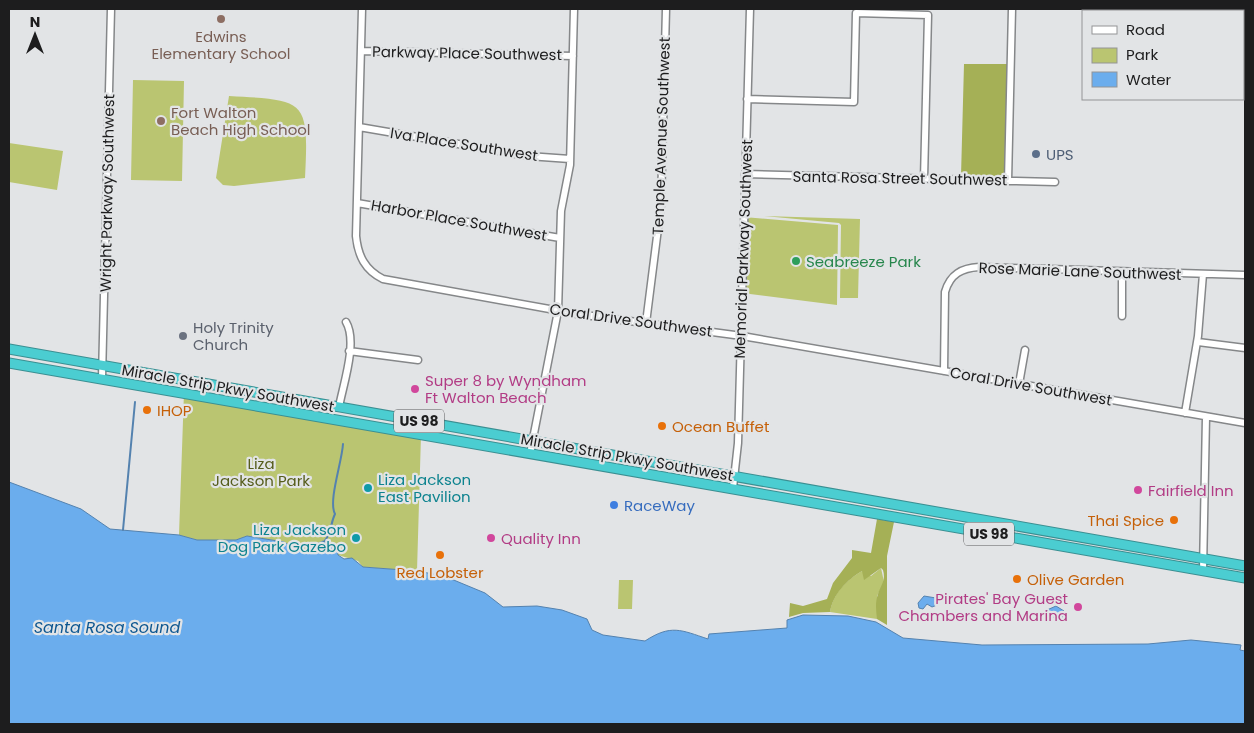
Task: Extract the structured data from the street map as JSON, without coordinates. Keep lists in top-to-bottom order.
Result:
{
  "streets": {
    "highway": ["Miracle Strip Pkwy Southwest", "US 98"],
    "street": [
      "Parkway Place Southwest",
      "Temple Avenue Southwest",
      "Iva Place Southwest",
      "Santa Rosa Street Southwest",
      "Wright Parkway Southwest",
      "Harbor Place Southwest",
      "Memorial Parkway Southwest",
      "Rose Marie Lane Southwest",
      "Coral Drive Southwest"
    ]
  },
  "crossings": [
    ["Parkway Place Southwest", "Coral Drive Southwest"],
    ["Temple Avenue Southwest", "Coral Drive Southwest"],
    ["Iva Place Southwest", "Coral Drive Southwest"],
    ["Santa Rosa Street Southwest", "Memorial Parkway Southwest"],
    ["Wright Parkway Southwest", "Miracle Strip Pkwy Southwest"],
    ["Harbor Place Southwest", "Coral Drive Southwest"],
    ["Memorial Parkway Southwest", "Coral Drive Southwest"],
    ["Memorial Parkway Southwest", "Miracle Strip Pkwy Southwest"],
    ["Rose Marie Lane Southwest", "Coral Drive Southwest"]
  ],
  "water": ["Santa Rosa Sound"],
  "parks": ["Liza Jackson Park"],
  "places": [
    "Edwins Elementary School",
    "Fort Walton Beach High School",
    "UPS",
    "Seabreeze Park",
    "Holy Trinity Church",
    "Super 8 by Wyndham Ft Walton Beach",
    "IHOP",
    "Ocean Buffet",
    "Liza Jackson East Pavilion",
    "Fairfield Inn",
    "RaceWay",
    "Thai Spice",
    "Liza Jackson Dog Park Gazebo",
    "Quality Inn",
    "Red Lobster",
    "Olive Garden",
    "Pirates' Bay Guest Chambers and Marina"
  ],
  "legend": ["Road", "Park", "Water"],
  "north": "top"
}
